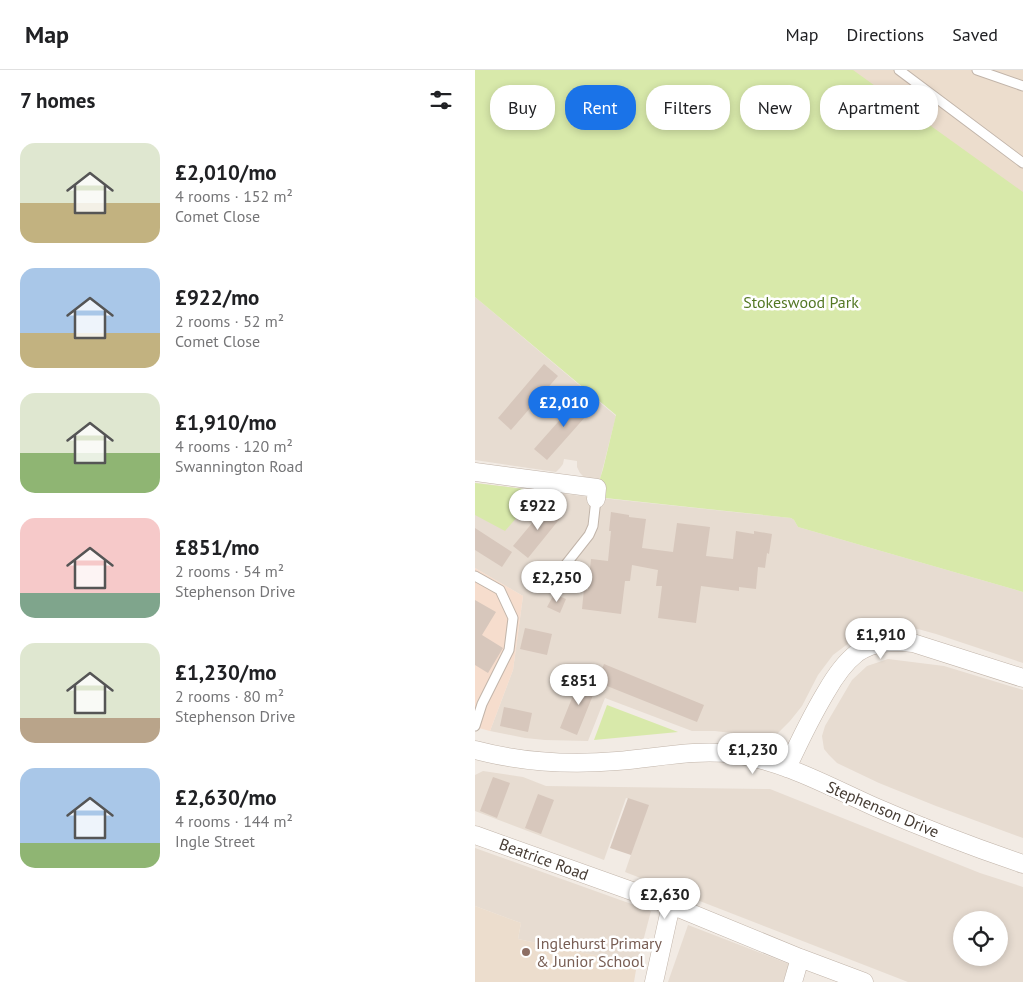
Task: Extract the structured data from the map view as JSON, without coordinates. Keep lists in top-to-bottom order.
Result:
{
  "streets": {
    "street": ["Stephenson Drive", "Beatrice Road"]
  },
  "parks": ["Stokeswood Park"],
  "places": ["Inglehurst Primary & Junior School"],
  "page": {
    "header": "Map",
    "nav": ["Map", "Directions", "Saved"],
    "heading": "7 homes",
    "chip": [
      "Buy",
      "Rent",
      "Filters",
      "New",
      "Apartment"
    ],
    "list": [
      {
        "name": "£2,010/mo",
        "note": "4 rooms · 152 m² · Comet Close"
      },
      {
        "name": "£922/mo",
        "note": "2 rooms · 52 m² · Comet Close"
      },
      {
        "name": "£1,910/mo",
        "note": "4 rooms · 120 m² · Swannington Road"
      },
      {
        "name": "£851/mo",
        "note": "2 rooms · 54 m² · Stephenson Drive"
      },
      {
        "name": "£1,230/mo",
        "note": "2 rooms · 80 m² · Stephenson Drive"
      },
      {
        "name": "£2,630/mo",
        "note": "4 rooms · 144 m² · Ingle Street"
      }
    ],
    "price": [
      "£2,010",
      "£922",
      "£2,250",
      "£1,910",
      "£851",
      "£1,230",
      "£2,630"
    ]
  }
}
